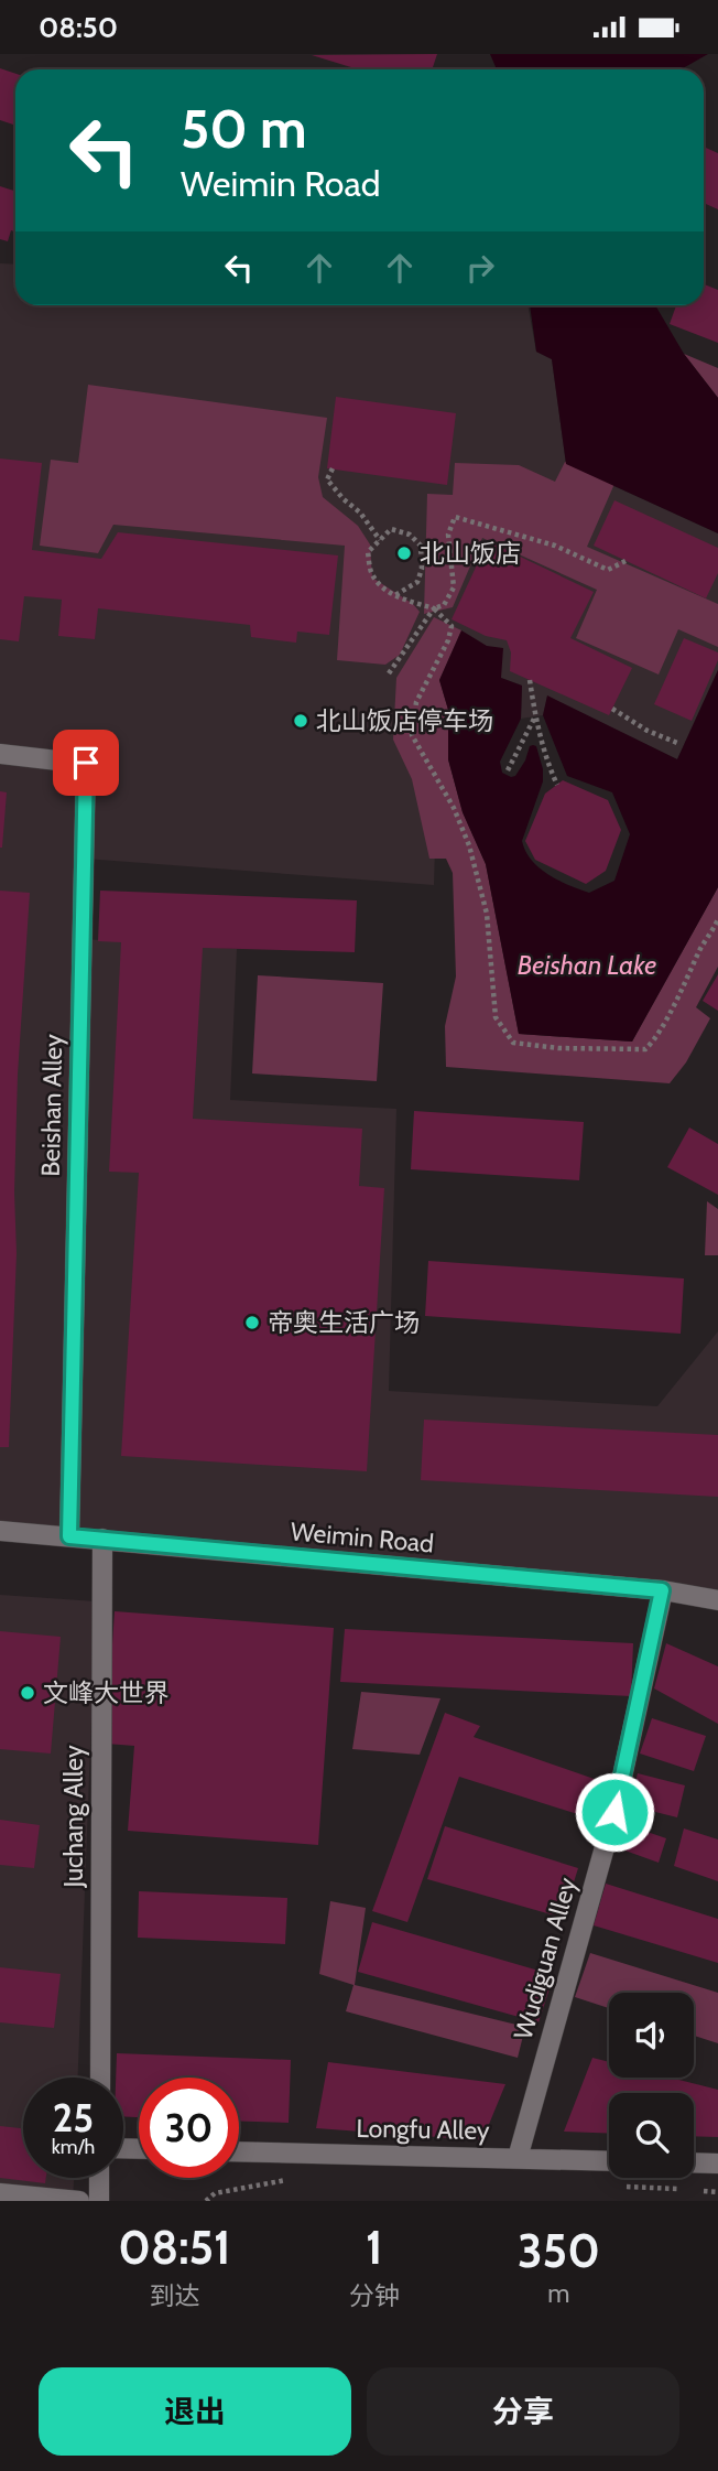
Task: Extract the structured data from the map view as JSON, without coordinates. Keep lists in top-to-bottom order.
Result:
{
  "streets": {
    "street": [
      "Beishan Alley",
      "Weimin Road",
      "Juchang Alley",
      "Wudiguan Alley",
      "Longfu Alley"
    ]
  },
  "crossings": [
    ["Beishan Alley", "Weimin Road"],
    ["Weimin Road", "Juchang Alley"],
    ["Weimin Road", "Wudiguan Alley"],
    ["Wudiguan Alley", "Longfu Alley"]
  ],
  "water": ["Beishan Lake"],
  "places": [
    "北山饭店",
    "北山饭店停车场",
    "帝奥生活广场",
    "文峰大世界"
  ],
  "page": {
    "status": "08:50",
    "turn": ["50 m", "Weimin Road"],
    "speed": "25 km/h",
    "limit": "30",
    "eta": [
      "08:51",
      "到达",
      "1",
      "分钟",
      "350",
      "m"
    ],
    "buttons": ["退出", "分享"]
  }
}
